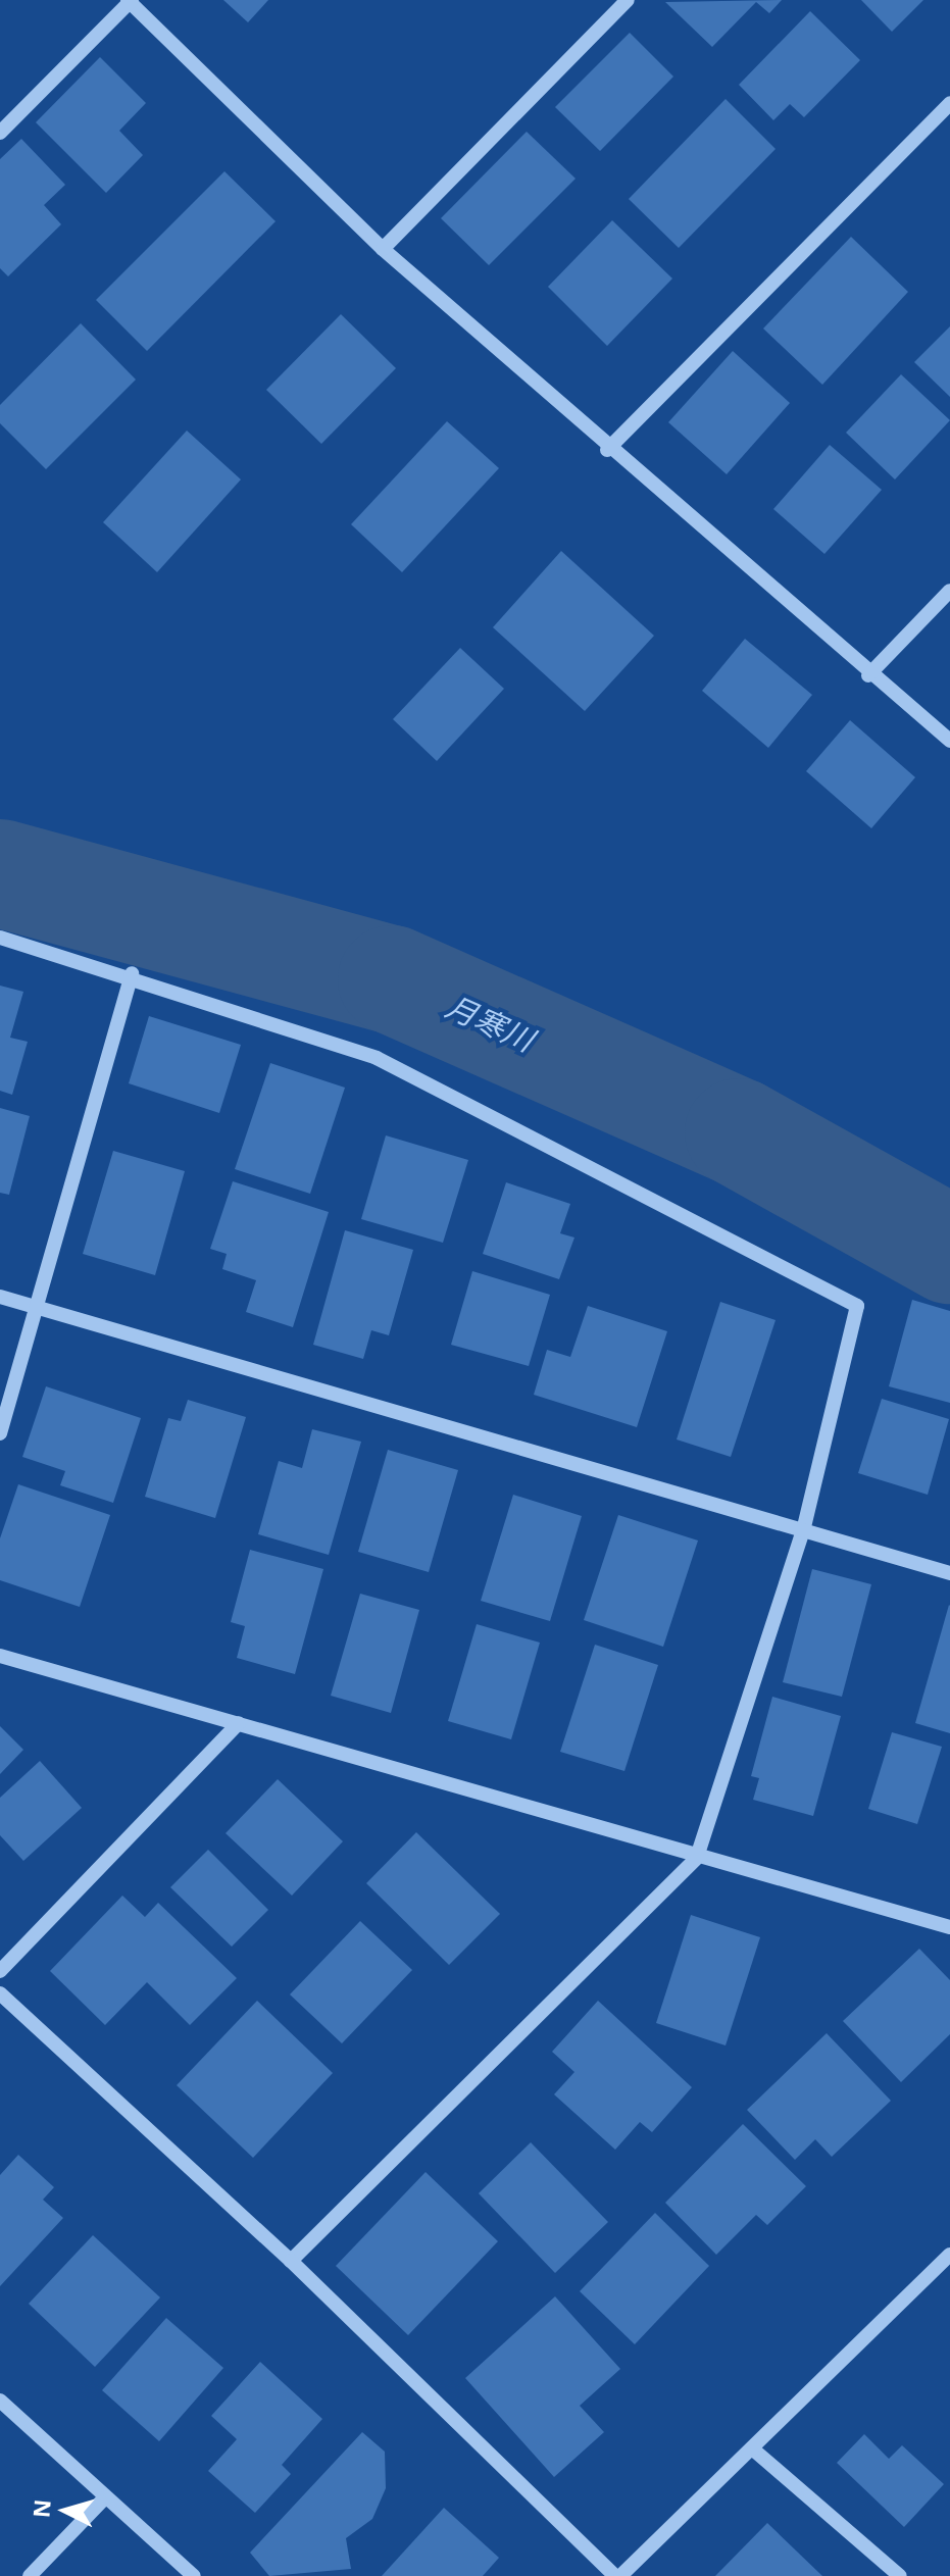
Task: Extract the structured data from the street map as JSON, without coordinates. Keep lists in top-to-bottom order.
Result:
{
  "water": ["月寒川"],
  "north": "left"
}
